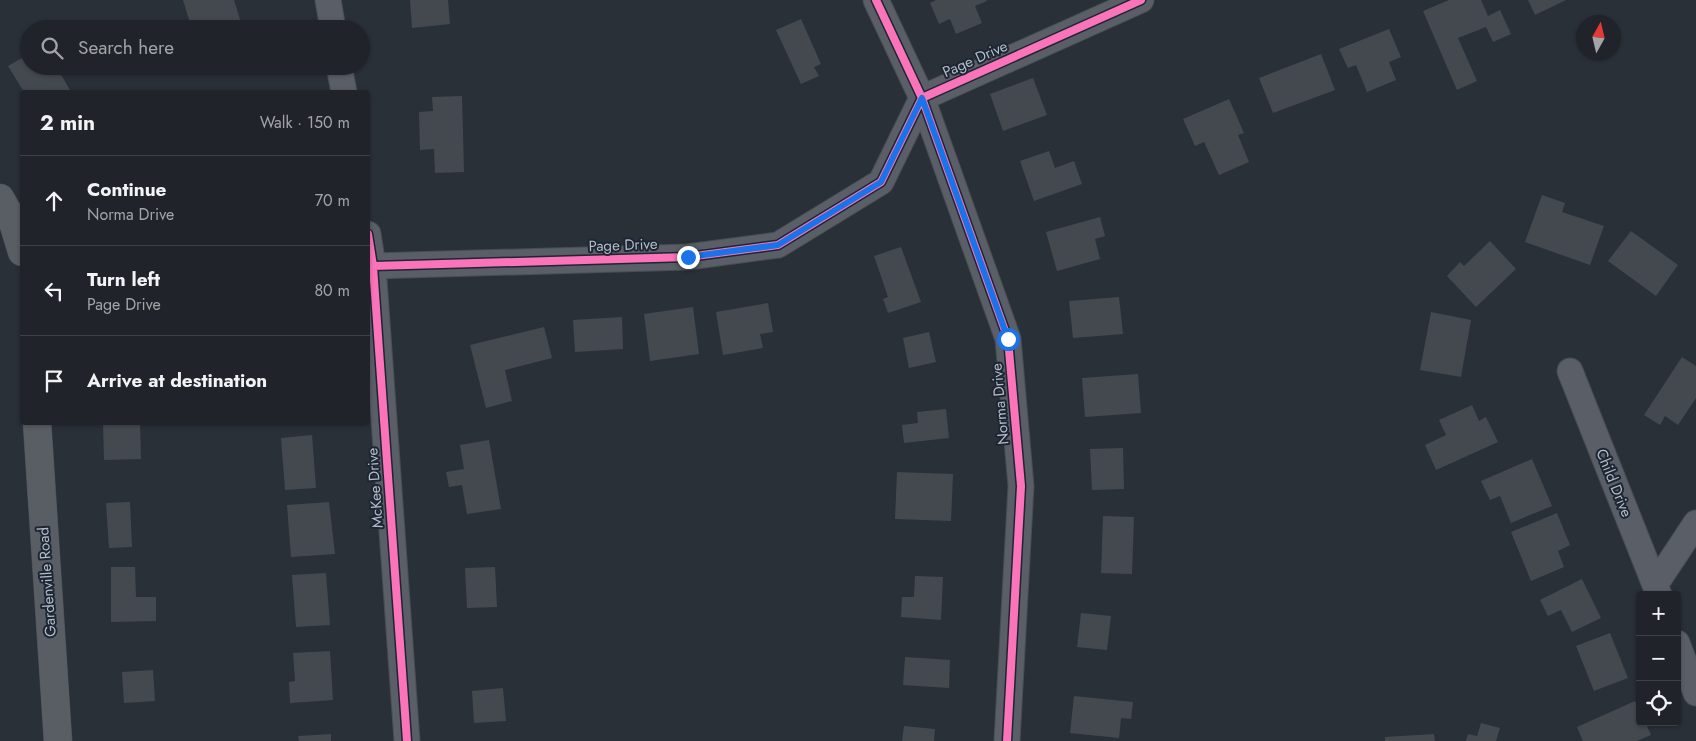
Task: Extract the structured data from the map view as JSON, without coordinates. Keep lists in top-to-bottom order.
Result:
{
  "streets": {
    "street": [
      "Page Drive",
      "Norma Drive",
      "Child Drive",
      "McKee Drive",
      "Gardenville Road"
    ]
  },
  "crossings": [
    ["Page Drive", "Norma Drive"],
    ["Page Drive", "McKee Drive"]
  ],
  "north": "top",
  "page": {
    "search": "Search here",
    "heading": ["2 min", "Walk · 150 m"],
    "list": [
      ["Continue", "Norma Drive", "70 m"],
      ["Turn left", "Page Drive", "80 m"],
      "Arrive at destination"
    ],
    "map_buttons": ["+", "−"]
  }
}
